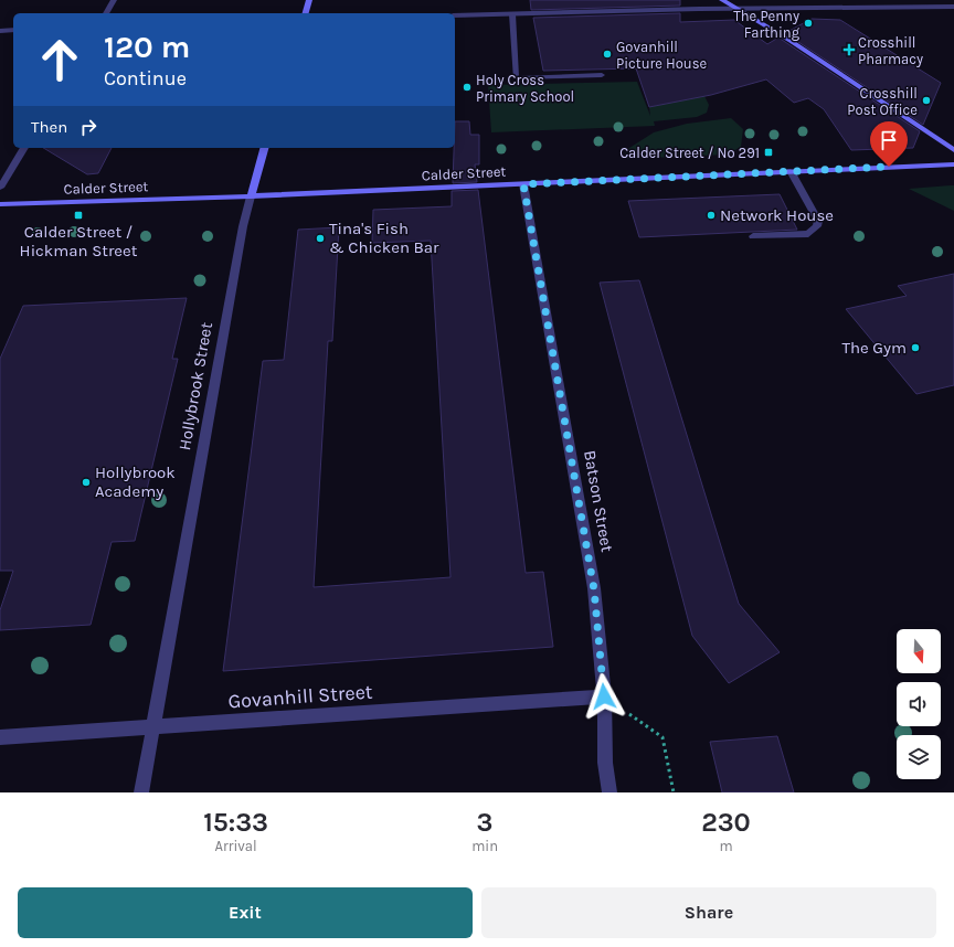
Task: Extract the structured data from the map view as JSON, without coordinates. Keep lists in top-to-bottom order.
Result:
{
  "streets": {
    "main road": ["Calder Street", "Hollybrook Street"],
    "street": ["Batson Street", "Govanhill Street"]
  },
  "crossings": [
    ["Calder Street", "Hollybrook Street"],
    ["Calder Street", "Batson Street"],
    ["Hollybrook Street", "Govanhill Street"],
    ["Batson Street", "Govanhill Street"]
  ],
  "places": {
    "other": [
      "The Penny Farthing",
      "Govanhill Picture House",
      "Holy Cross Primary School",
      "Crosshill Post Office",
      "Network House",
      "Tina's Fish & Chicken Bar",
      "The Gym",
      "Hollybrook Academy"
    ],
    "health": ["Crosshill Pharmacy"],
    "transit": ["Calder Street / No 291", "Calder Street / Hickman Street"]
  },
  "north": "bottom",
  "page": {
    "turn": ["120 m", "Continue"],
    "then": "Then",
    "eta": [
      "15:33",
      "Arrival",
      "3",
      "min",
      "230",
      "m"
    ],
    "buttons": ["Exit", "Share"]
  }
}
